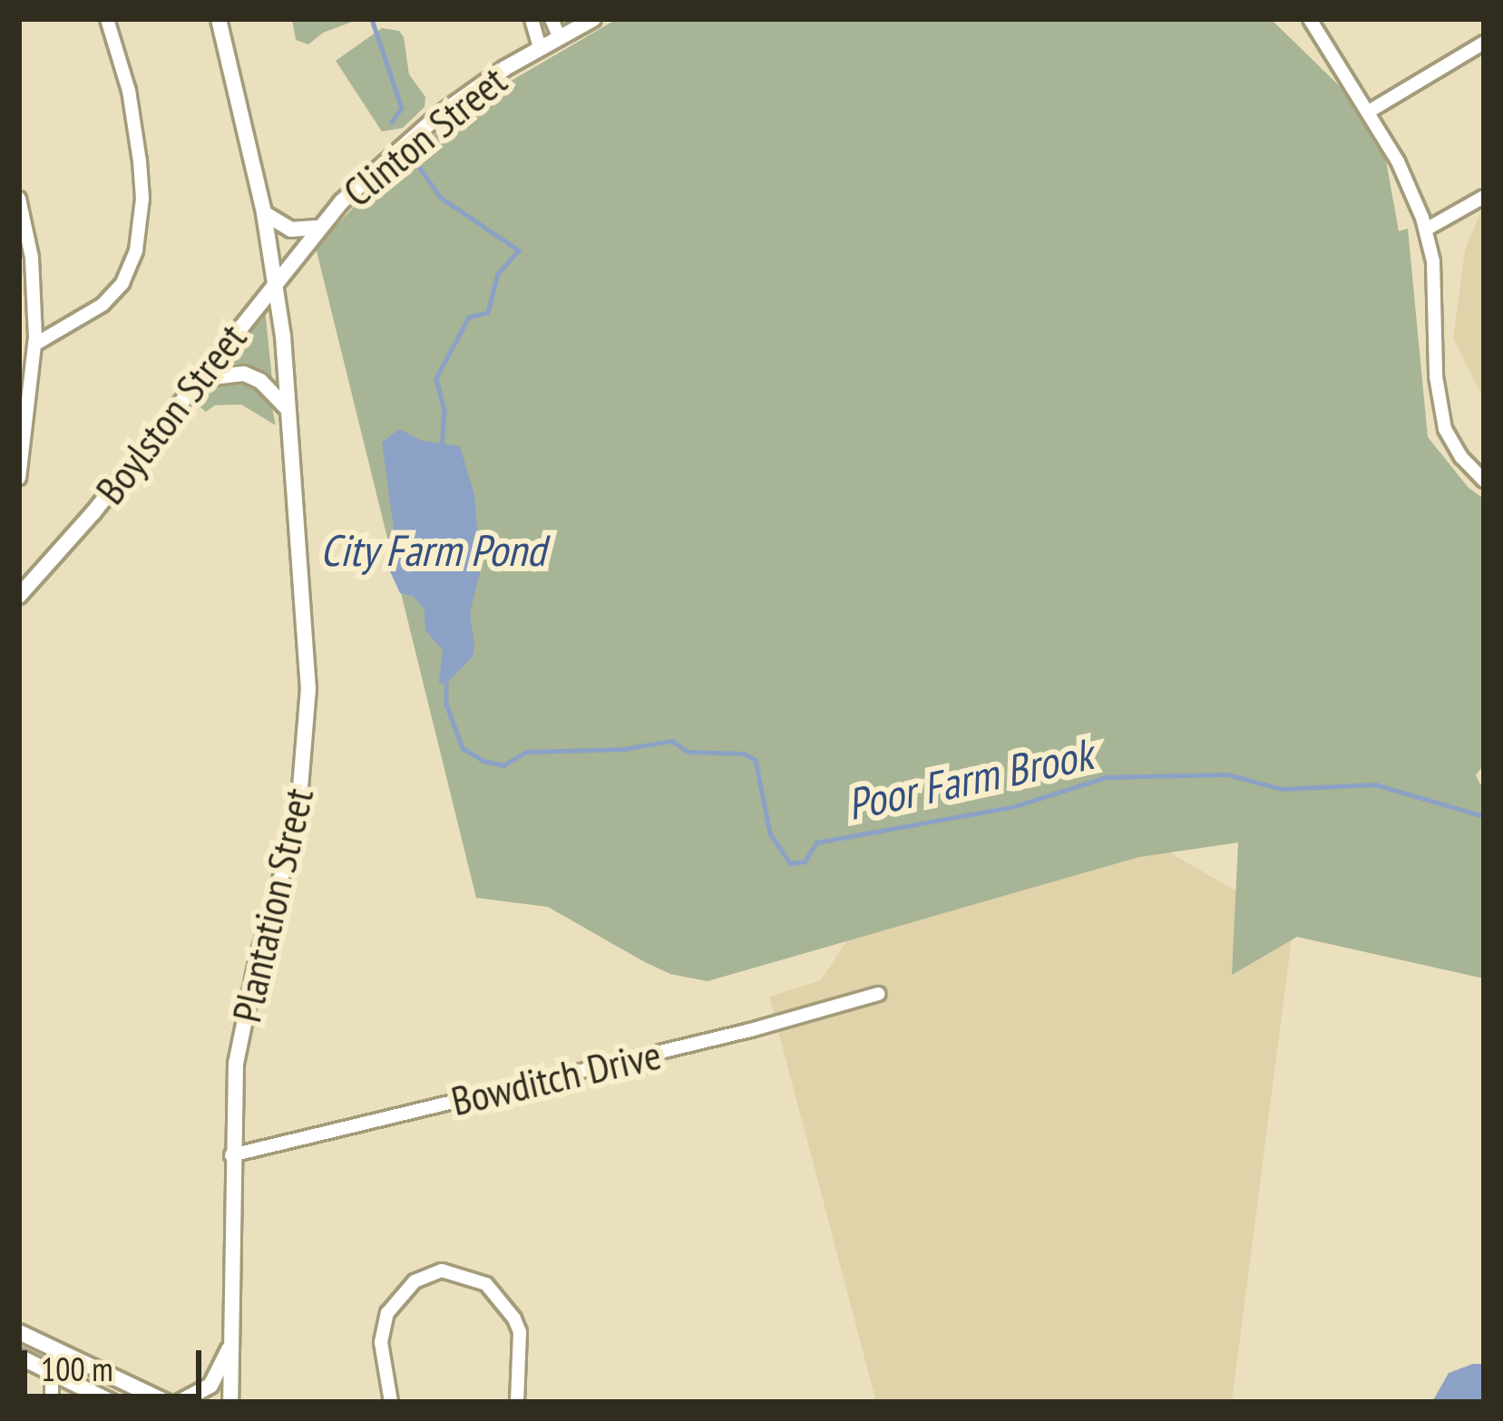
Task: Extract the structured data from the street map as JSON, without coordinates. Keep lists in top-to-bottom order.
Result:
{
  "streets": {
    "main road": ["Clinton Street", "Boylston Street", "Plantation Street"],
    "street": ["Bowditch Drive"]
  },
  "crossings": [
    ["Clinton Street", "Boylston Street"],
    ["Boylston Street", "Plantation Street"],
    ["Plantation Street", "Bowditch Drive"]
  ],
  "water": ["City Farm Pond", "Poor Farm Brook"],
  "scale_bar": "100 m"
}
